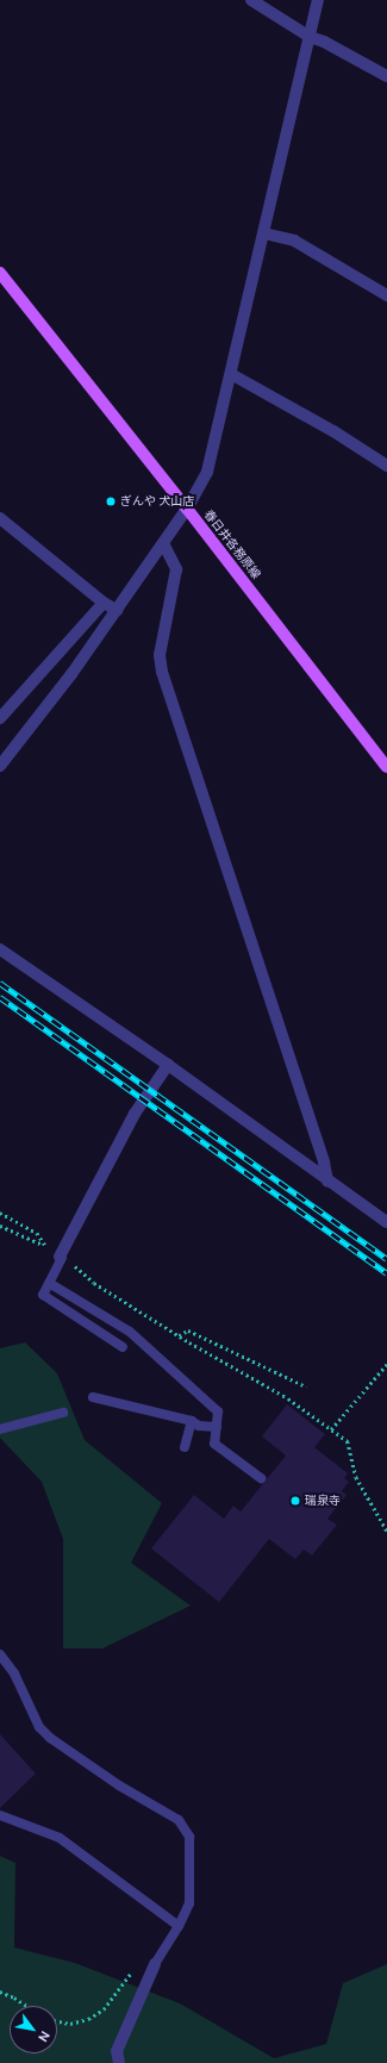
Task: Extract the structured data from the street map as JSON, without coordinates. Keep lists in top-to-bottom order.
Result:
{
  "streets": {
    "main road": ["春日井各務原線"]
  },
  "places": ["ぎんや 犬山店", "瑞泉寺"],
  "north": "bottom right"
}
